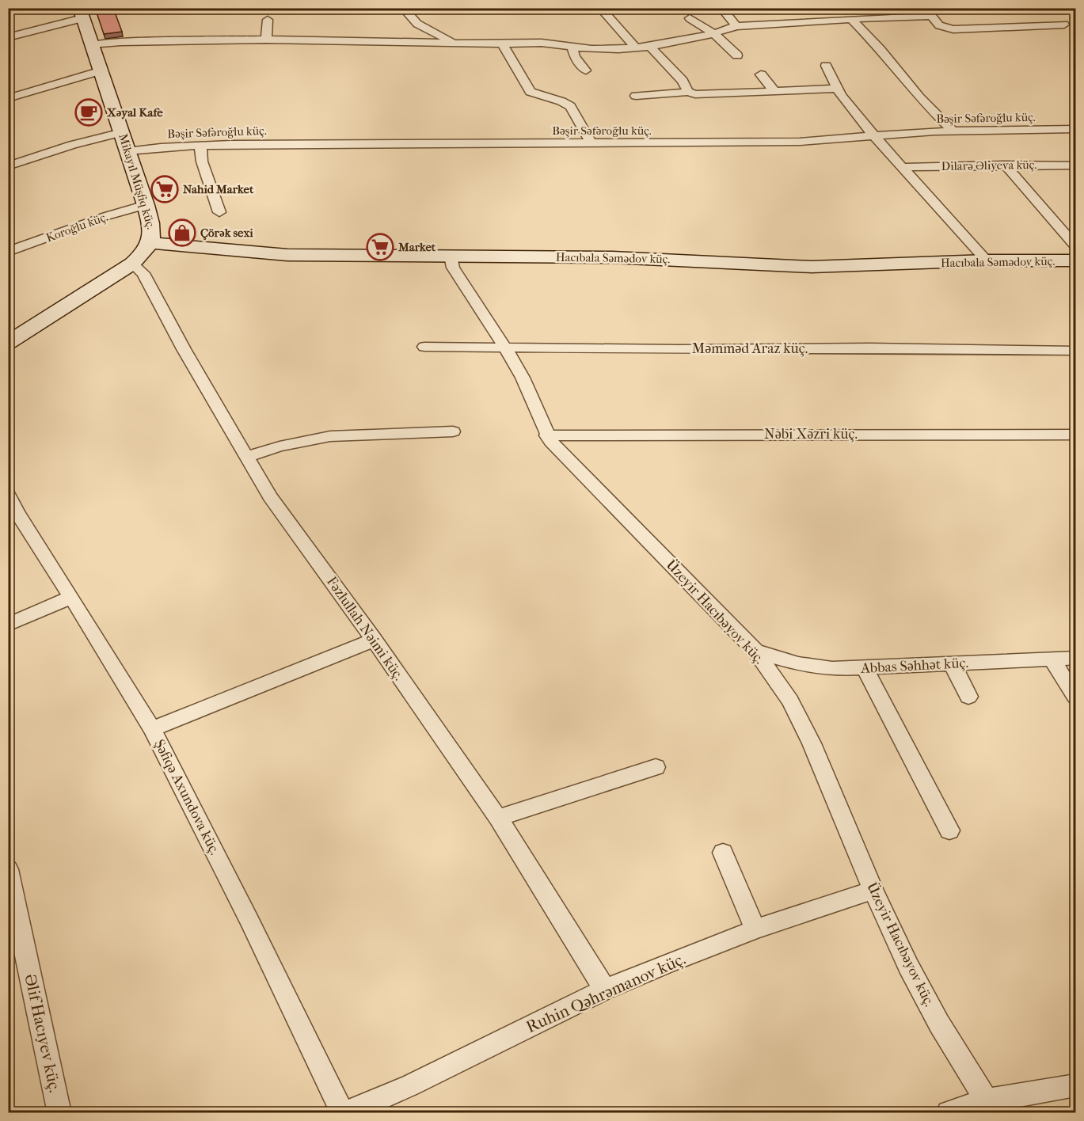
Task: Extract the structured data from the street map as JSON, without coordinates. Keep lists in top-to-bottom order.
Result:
{
  "streets": {
    "street": [
      "Bəşir Səfəroğlu küç.",
      "Dilarə Əliyeva küç.",
      "Mikayıl Müşfiq küç.",
      "Koroğlu küç.",
      "Hacıbala Səmədov küç.",
      "Məmməd Araz küç.",
      "Nəbi Xəzri küç.",
      "Üzeyir Hacıbəyov küç.",
      "Fəzlullah Nəimi küç.",
      "Abbas Səhhət küç.",
      "Şəfiqə Axundova küç.",
      "Ruhin Qəhrəmanov küç.",
      "Əlif Hacıyev küç."
    ]
  },
  "crossings": [
    ["Bəşir Səfəroğlu küç.", "Mikayıl Müşfiq küç."],
    ["Mikayıl Müşfiq küç.", "Koroğlu küç."],
    ["Mikayıl Müşfiq küç.", "Hacıbala Səmədov küç."],
    ["Mikayıl Müşfiq küç.", "Fəzlullah Nəimi küç."],
    ["Hacıbala Səmədov küç.", "Üzeyir Hacıbəyov küç."],
    ["Məmməd Araz küç.", "Üzeyir Hacıbəyov küç."],
    ["Nəbi Xəzri küç.", "Üzeyir Hacıbəyov küç."],
    ["Üzeyir Hacıbəyov küç.", "Abbas Səhhət küç."],
    ["Üzeyir Hacıbəyov küç.", "Ruhin Qəhrəmanov küç."],
    ["Fəzlullah Nəimi küç.", "Ruhin Qəhrəmanov küç."],
    ["Şəfiqə Axundova küç.", "Ruhin Qəhrəmanov küç."]
  ],
  "places": {
    "cafe": ["Xəyal Kafe"],
    "supermarket": ["Nahid Market", "Market"],
    "shop": ["Çörək sexi"]
  }
}
